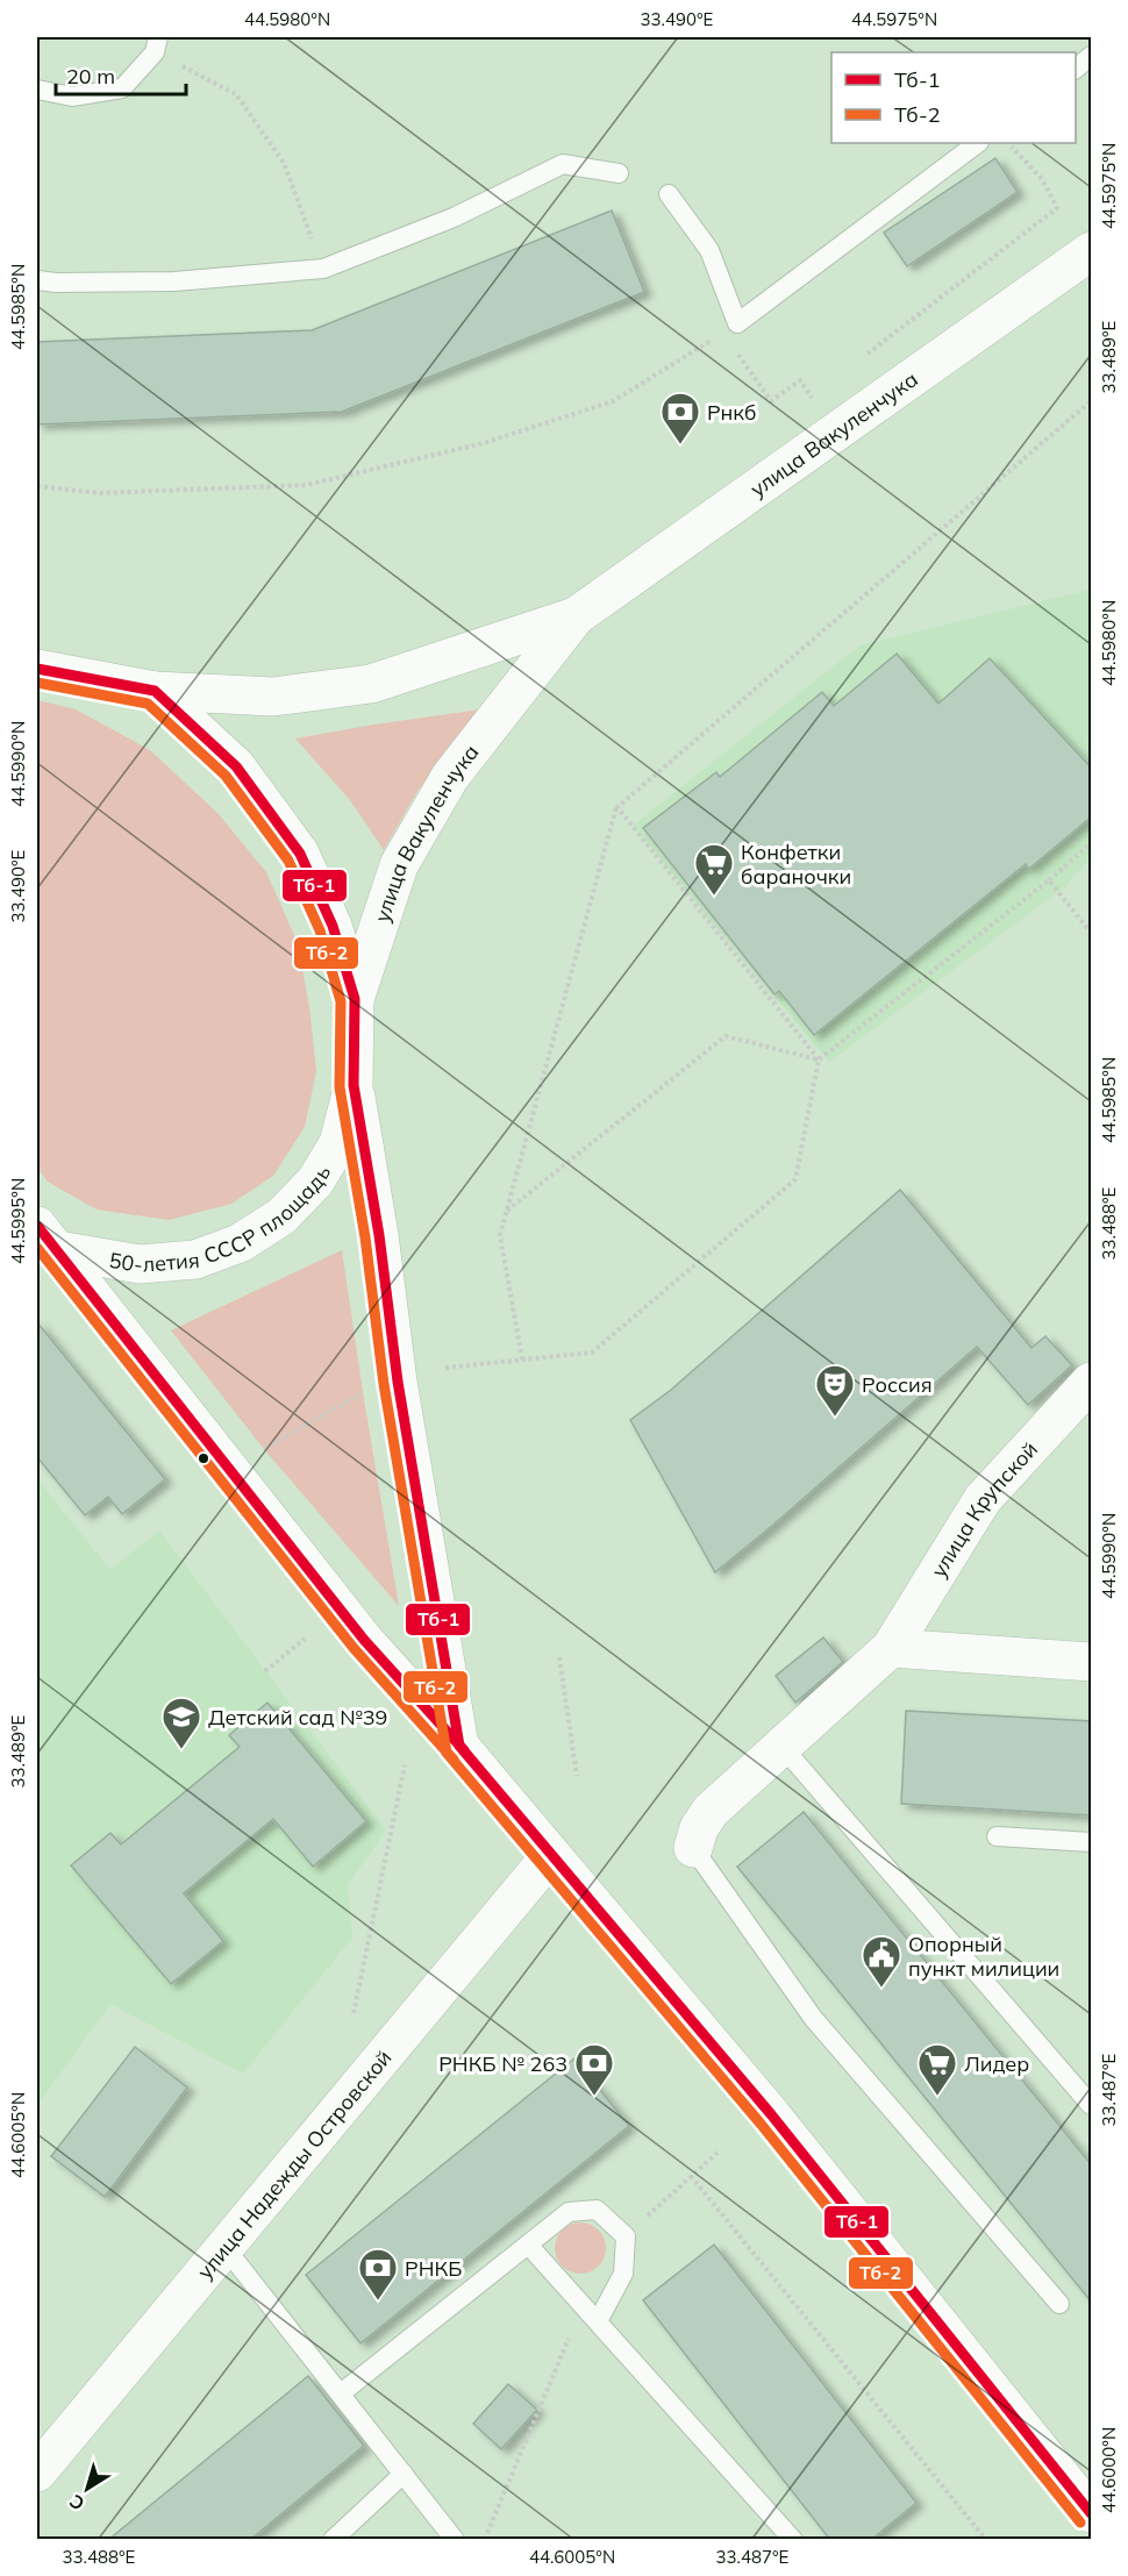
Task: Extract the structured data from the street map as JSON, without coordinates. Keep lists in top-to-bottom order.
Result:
{
  "streets": {
    "main road": [
      "улица Вакуленчука",
      "50-летия СССР площадь",
      "улица Крупской",
      "улица Надежды Островской"
    ]
  },
  "crossings": [
    ["улица Вакуленчука", "50-летия СССР площадь"]
  ],
  "places": {
    "bank": ["Рнкб", "РНКБ № 263", "РНКБ"],
    "supermarket": ["Конфетки бараночки", "Лидер"],
    "theatre": ["Россия"],
    "school or university": ["Детский сад №39"],
    "public building": ["Опорный пункт милиции"]
  },
  "lines": ["transit line Тб-1", "transit line Тб-2"],
  "legend": ["Тб-1", "Тб-2"],
  "scale_bar": "20 m",
  "north": "bottom left",
  "coordinates": [
    "44.5980°N",
    "33.490°E",
    "44.5975°N",
    "44.5985°N",
    "33.489°E",
    "44.5990°N",
    "44.5995°N",
    "33.488°E",
    "33.487°E",
    "44.6005°N",
    "44.6000°N"
  ]
}
